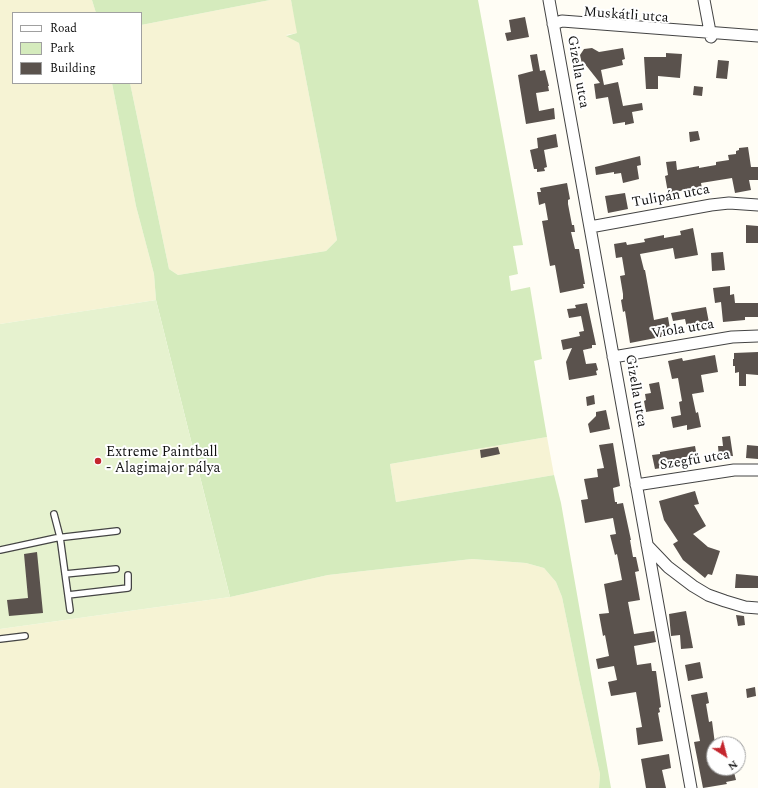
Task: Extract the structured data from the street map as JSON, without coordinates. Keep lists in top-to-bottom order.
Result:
{
  "streets": {
    "street": [
      "Muskátli utca",
      "Gizella utca",
      "Tulipán utca",
      "Viola utca",
      "Szegfű utca"
    ]
  },
  "crossings": [
    ["Muskátli utca", "Gizella utca"],
    ["Gizella utca", "Tulipán utca"],
    ["Gizella utca", "Viola utca"],
    ["Gizella utca", "Szegfű utca"]
  ],
  "places": ["Extreme Paintball - Alagimajor pálya"],
  "legend": ["Road", "Park", "Building"],
  "north": "bottom right"
}
